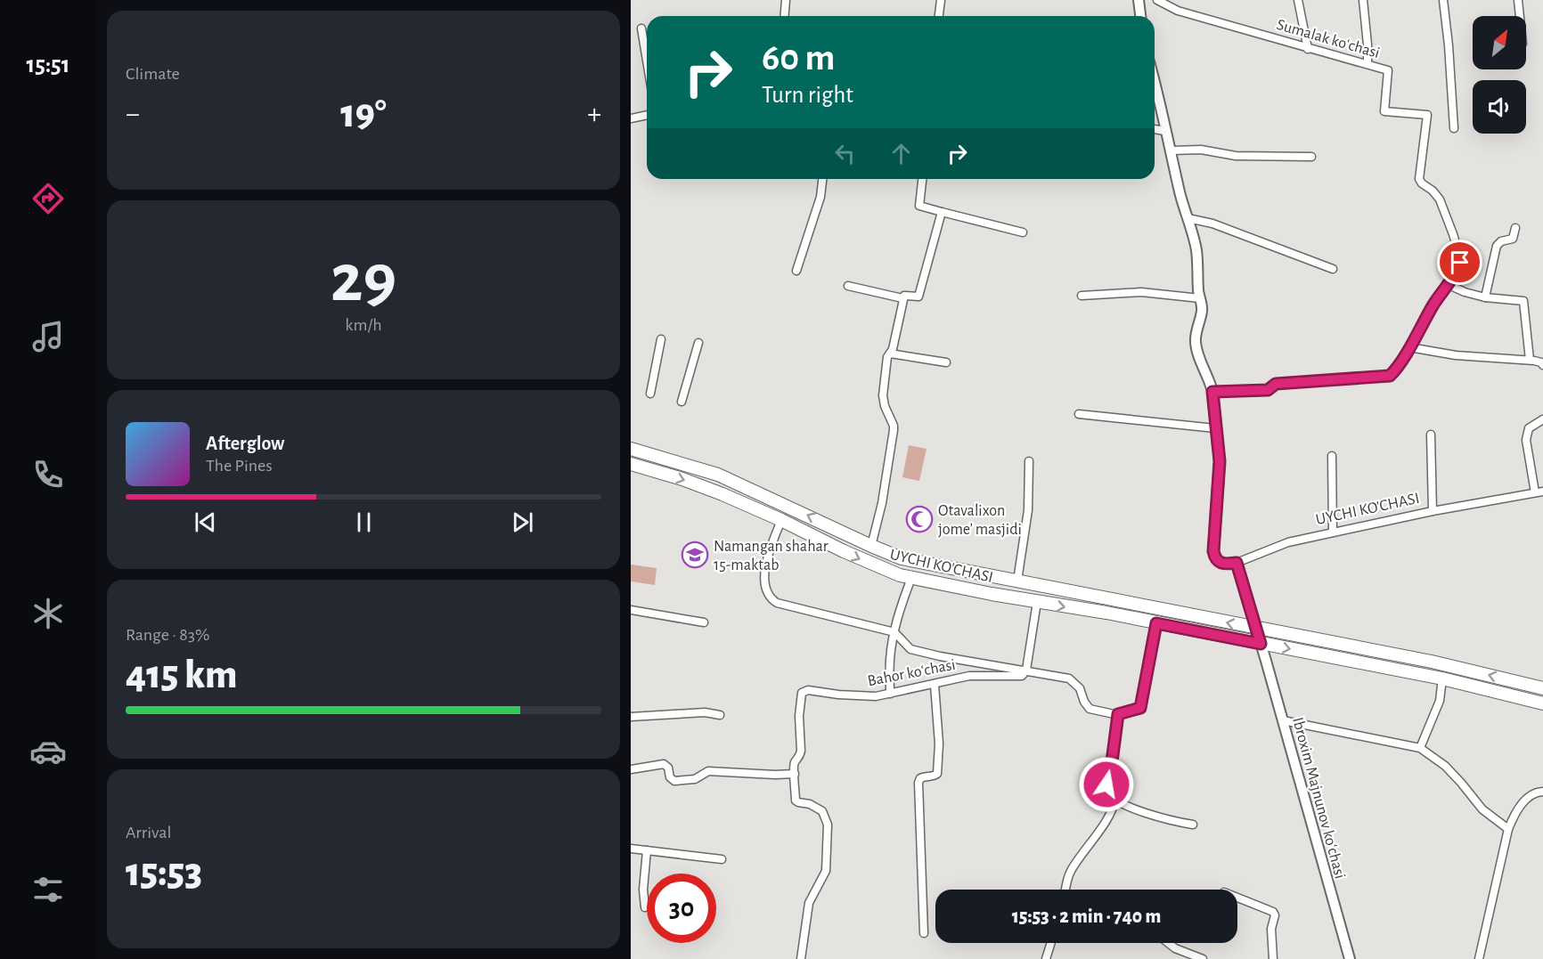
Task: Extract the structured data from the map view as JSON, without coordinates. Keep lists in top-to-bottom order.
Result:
{
  "streets": {
    "main road": ["UYCHI KO'CHASI"],
    "street": ["Sumalak koʻchasi", "Bahor koʻchasi", "Ibroxim Majnunov koʻchasi"]
  },
  "crossings": [
    ["UYCHI KO'CHASI", "Ibroxim Majnunov koʻchasi"]
  ],
  "places": {
    "mosque": ["Otavalixon jome’ masjidi"],
    "school or university": ["Namangan shahar 15-maktab"]
  },
  "north": "top right",
  "page": {
    "tabs": "15:51",
    "tile": [
      "Climate",
      ["29", "km/h"],
      ["Range · 83%", "415 km"],
      ["Arrival", "15:53"]
    ],
    "turn": ["60 m", "Turn right"],
    "heat": ["−", "19°", "+"],
    "song": ["Afterglow", "The Pines"],
    "limit": "30",
    "trip": "15:53 · 2 min · 740 m"
  }
}
